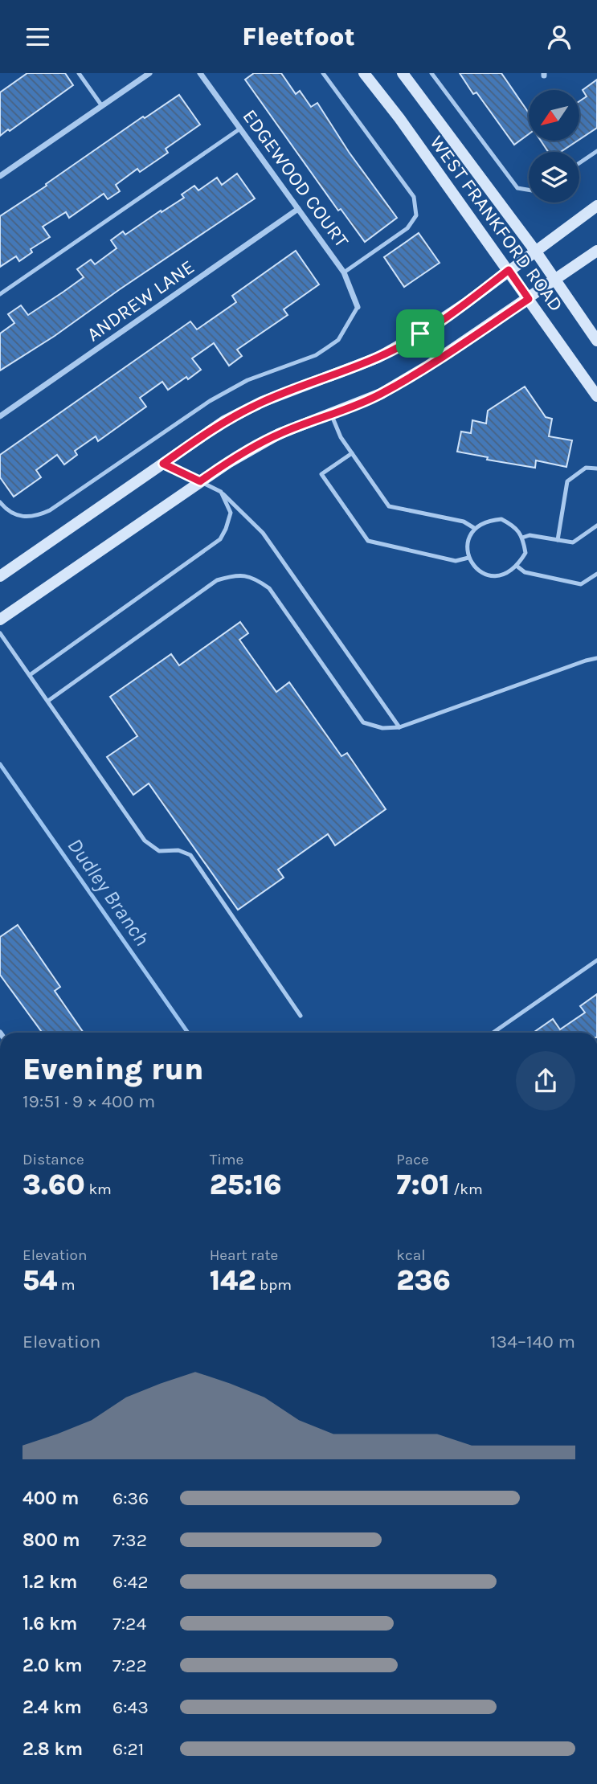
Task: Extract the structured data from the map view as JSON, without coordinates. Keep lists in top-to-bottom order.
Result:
{
  "streets": {
    "main road": ["WEST FRANKFORD ROAD"],
    "street": ["EDGEWOOD COURT", "ANDREW LANE"]
  },
  "crossings": [
    ["EDGEWOOD COURT", "ANDREW LANE"]
  ],
  "water": ["Dudley Branch"],
  "north": "bottom left",
  "page": {
    "header": "Fleetfoot",
    "heading": ["Evening run", "19:51 · 9 × 400 m"],
    "stats": [
      ["Distance", "3.60 km"],
      ["Time", "25:16"],
      ["Pace", "7:01 /km"],
      ["Elevation", "54 m"],
      ["Heart rate", "142 bpm"],
      ["kcal", "236"]
    ],
    "chart": ["Elevation", "134–140 m"],
    "list": [
      {
        "name": "400 m",
        "note": "6:36"
      },
      {
        "name": "800 m",
        "note": "7:32"
      },
      {
        "name": "1.2 km",
        "note": "6:42"
      },
      {
        "name": "1.6 km",
        "note": "7:24"
      },
      {
        "name": "2.0 km",
        "note": "7:22"
      },
      {
        "name": "2.4 km",
        "note": "6:43"
      },
      {
        "name": "2.8 km",
        "note": "6:21"
      }
    ]
  }
}
